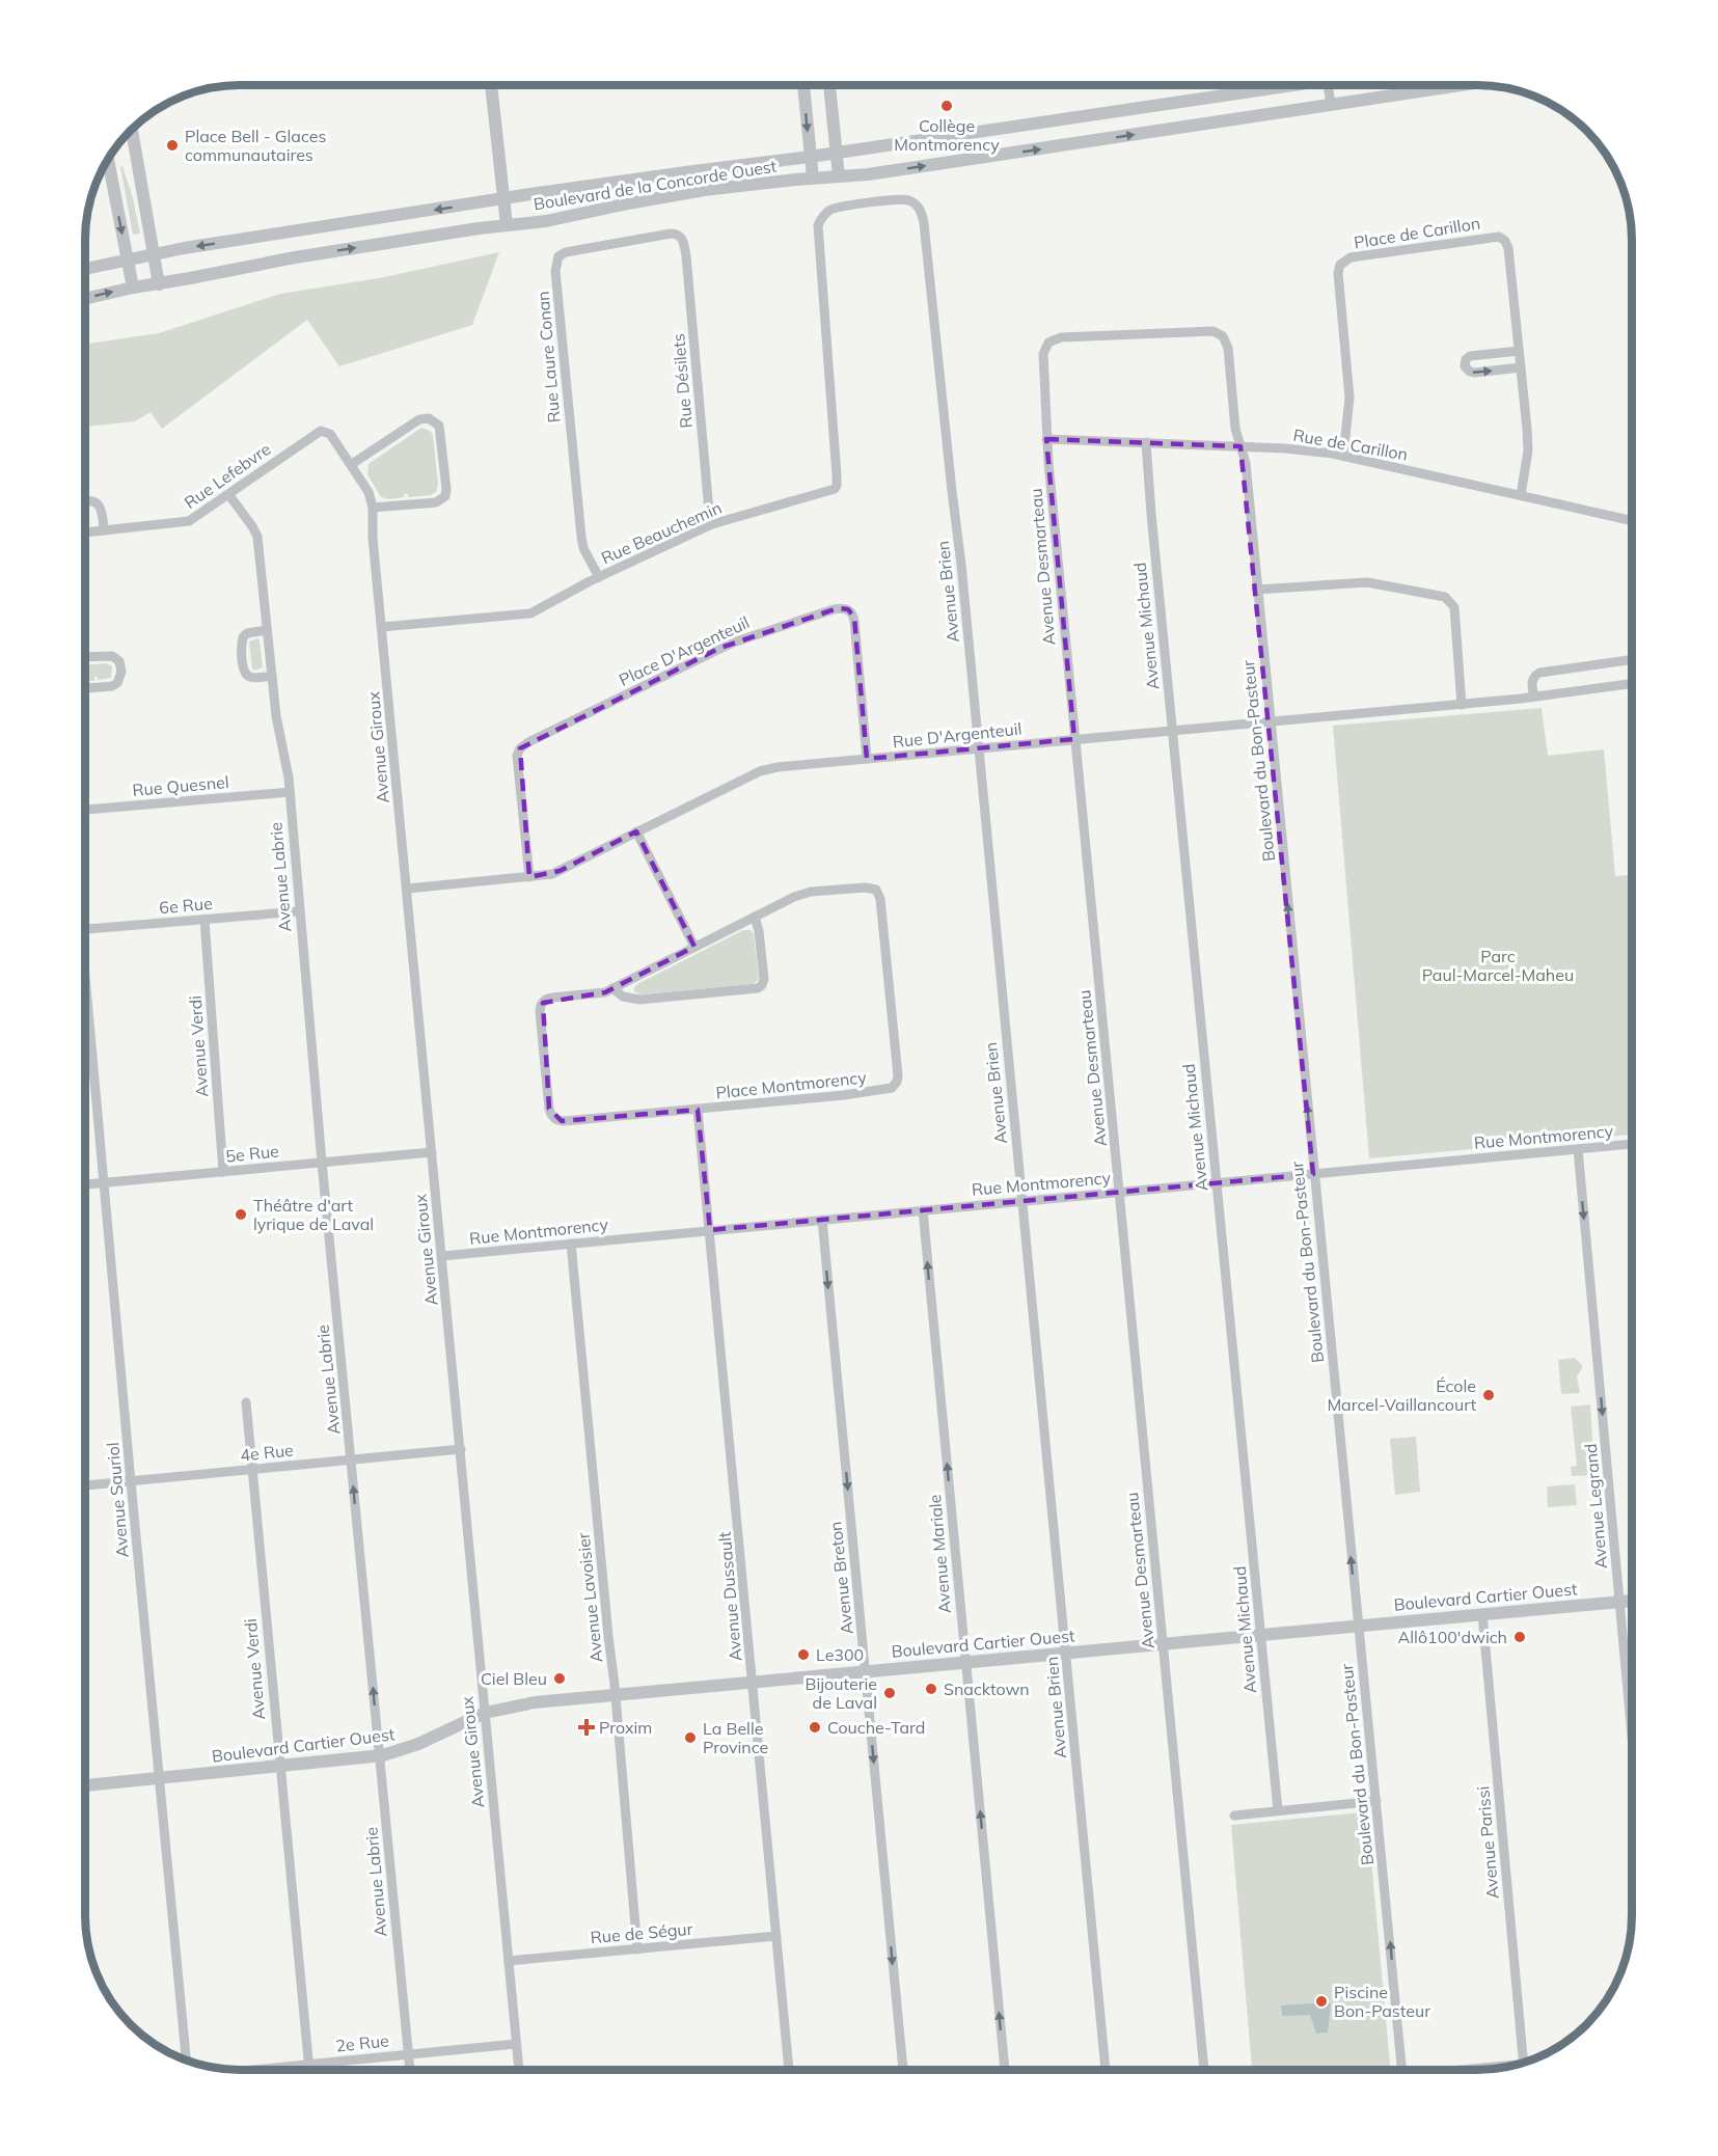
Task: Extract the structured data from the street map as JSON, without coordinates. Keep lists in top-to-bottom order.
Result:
{
  "streets": {
    "street": [
      "Boulevard de la Concorde Ouest",
      "Place de Carillon",
      "Rue Laure Conan",
      "Rue Désilets",
      "Rue de Carillon",
      "Rue Lefebvre",
      "Rue Beauchemin",
      "Avenue Desmarteau",
      "Avenue Brien",
      "Avenue Michaud",
      "Place D'Argenteuil",
      "Rue D'Argenteuil",
      "Avenue Giroux",
      "Boulevard du Bon-Pasteur",
      "Rue Quesnel",
      "Avenue Labrie",
      "6e Rue",
      "Avenue Verdi",
      "Place Montmorency",
      "Rue Montmorency",
      "5e Rue",
      "4e Rue",
      "Avenue Sauriol",
      "Avenue Legrand",
      "Avenue Mariale",
      "Avenue Breton",
      "Avenue Dussault",
      "Boulevard Cartier Ouest",
      "Avenue Lavoisier",
      "Avenue Parissi",
      "Rue de Ségur",
      "2e Rue"
    ]
  },
  "crossings": [
    ["Place de Carillon", "Rue de Carillon"],
    ["Rue Laure Conan", "Rue Désilets"],
    ["Rue Laure Conan", "Rue Beauchemin"],
    ["Rue Désilets", "Rue Beauchemin"],
    ["Rue de Carillon", "Avenue Desmarteau"],
    ["Rue de Carillon", "Avenue Michaud"],
    ["Rue de Carillon", "Boulevard du Bon-Pasteur"],
    ["Rue Lefebvre", "Avenue Giroux"],
    ["Rue Lefebvre", "Avenue Labrie"],
    ["Rue Beauchemin", "Avenue Brien"],
    ["Rue Beauchemin", "Avenue Giroux"],
    ["Avenue Desmarteau", "Rue D'Argenteuil"],
    ["Avenue Desmarteau", "Boulevard du Bon-Pasteur"],
    ["Avenue Desmarteau", "Rue Montmorency"],
    ["Avenue Desmarteau", "Boulevard Cartier Ouest"],
    ["Avenue Brien", "Rue D'Argenteuil"],
    ["Avenue Brien", "Rue Montmorency"],
    ["Avenue Brien", "Boulevard Cartier Ouest"],
    ["Avenue Michaud", "Rue D'Argenteuil"],
    ["Avenue Michaud", "Rue Montmorency"],
    ["Avenue Michaud", "Boulevard Cartier Ouest"],
    ["Place D'Argenteuil", "Rue D'Argenteuil"],
    ["Rue D'Argenteuil", "Avenue Giroux"],
    ["Rue D'Argenteuil", "Boulevard du Bon-Pasteur"],
    ["Avenue Giroux", "Rue Montmorency"],
    ["Avenue Giroux", "5e Rue"],
    ["Avenue Giroux", "4e Rue"],
    ["Avenue Giroux", "Boulevard Cartier Ouest"],
    ["Avenue Giroux", "Rue de Ségur"],
    ["Avenue Giroux", "2e Rue"],
    ["Boulevard du Bon-Pasteur", "Rue Montmorency"],
    ["Boulevard du Bon-Pasteur", "Boulevard Cartier Ouest"],
    ["Rue Quesnel", "Avenue Labrie"],
    ["Avenue Labrie", "6e Rue"],
    ["Avenue Labrie", "5e Rue"],
    ["Avenue Labrie", "4e Rue"],
    ["Avenue Labrie", "Boulevard Cartier Ouest"],
    ["Avenue Labrie", "2e Rue"],
    ["6e Rue", "Avenue Verdi"],
    ["Avenue Verdi", "5e Rue"],
    ["Avenue Verdi", "4e Rue"],
    ["Avenue Verdi", "Boulevard Cartier Ouest"],
    ["Avenue Verdi", "2e Rue"],
    ["Place Montmorency", "Avenue Dussault"],
    ["Rue Montmorency", "Avenue Legrand"],
    ["Rue Montmorency", "Avenue Mariale"],
    ["Rue Montmorency", "Avenue Breton"],
    ["Rue Montmorency", "Avenue Dussault"],
    ["Rue Montmorency", "Avenue Lavoisier"],
    ["5e Rue", "Avenue Sauriol"],
    ["4e Rue", "Avenue Sauriol"],
    ["Avenue Sauriol", "Boulevard Cartier Ouest"],
    ["Avenue Legrand", "Boulevard Cartier Ouest"],
    ["Avenue Mariale", "Boulevard Cartier Ouest"],
    ["Avenue Breton", "Boulevard Cartier Ouest"],
    ["Avenue Dussault", "Boulevard Cartier Ouest"],
    ["Avenue Dussault", "Rue de Ségur"],
    ["Boulevard Cartier Ouest", "Avenue Lavoisier"],
    ["Boulevard Cartier Ouest", "Avenue Parissi"],
    ["Avenue Lavoisier", "Rue de Ségur"]
  ],
  "one_way": [
    "Boulevard du Bon-Pasteur",
    "Avenue Legrand",
    "Avenue Mariale",
    "Avenue Breton"
  ],
  "parks": ["Parc Paul-Marcel-Maheu"],
  "places": {
    "other": [
      "Collège Montmorency",
      "Place Bell - Glaces communautaires",
      "Théâtre d'art lyrique de Laval",
      "École Marcel-Vaillancourt",
      "Allô100'dwich",
      "Le300",
      "Ciel Bleu",
      "Snacktown",
      "Bijouterie de Laval",
      "Couche-Tard",
      "La Belle Province",
      "Piscine Bon-Pasteur"
    ],
    "health": ["Proxim"]
  }
}
